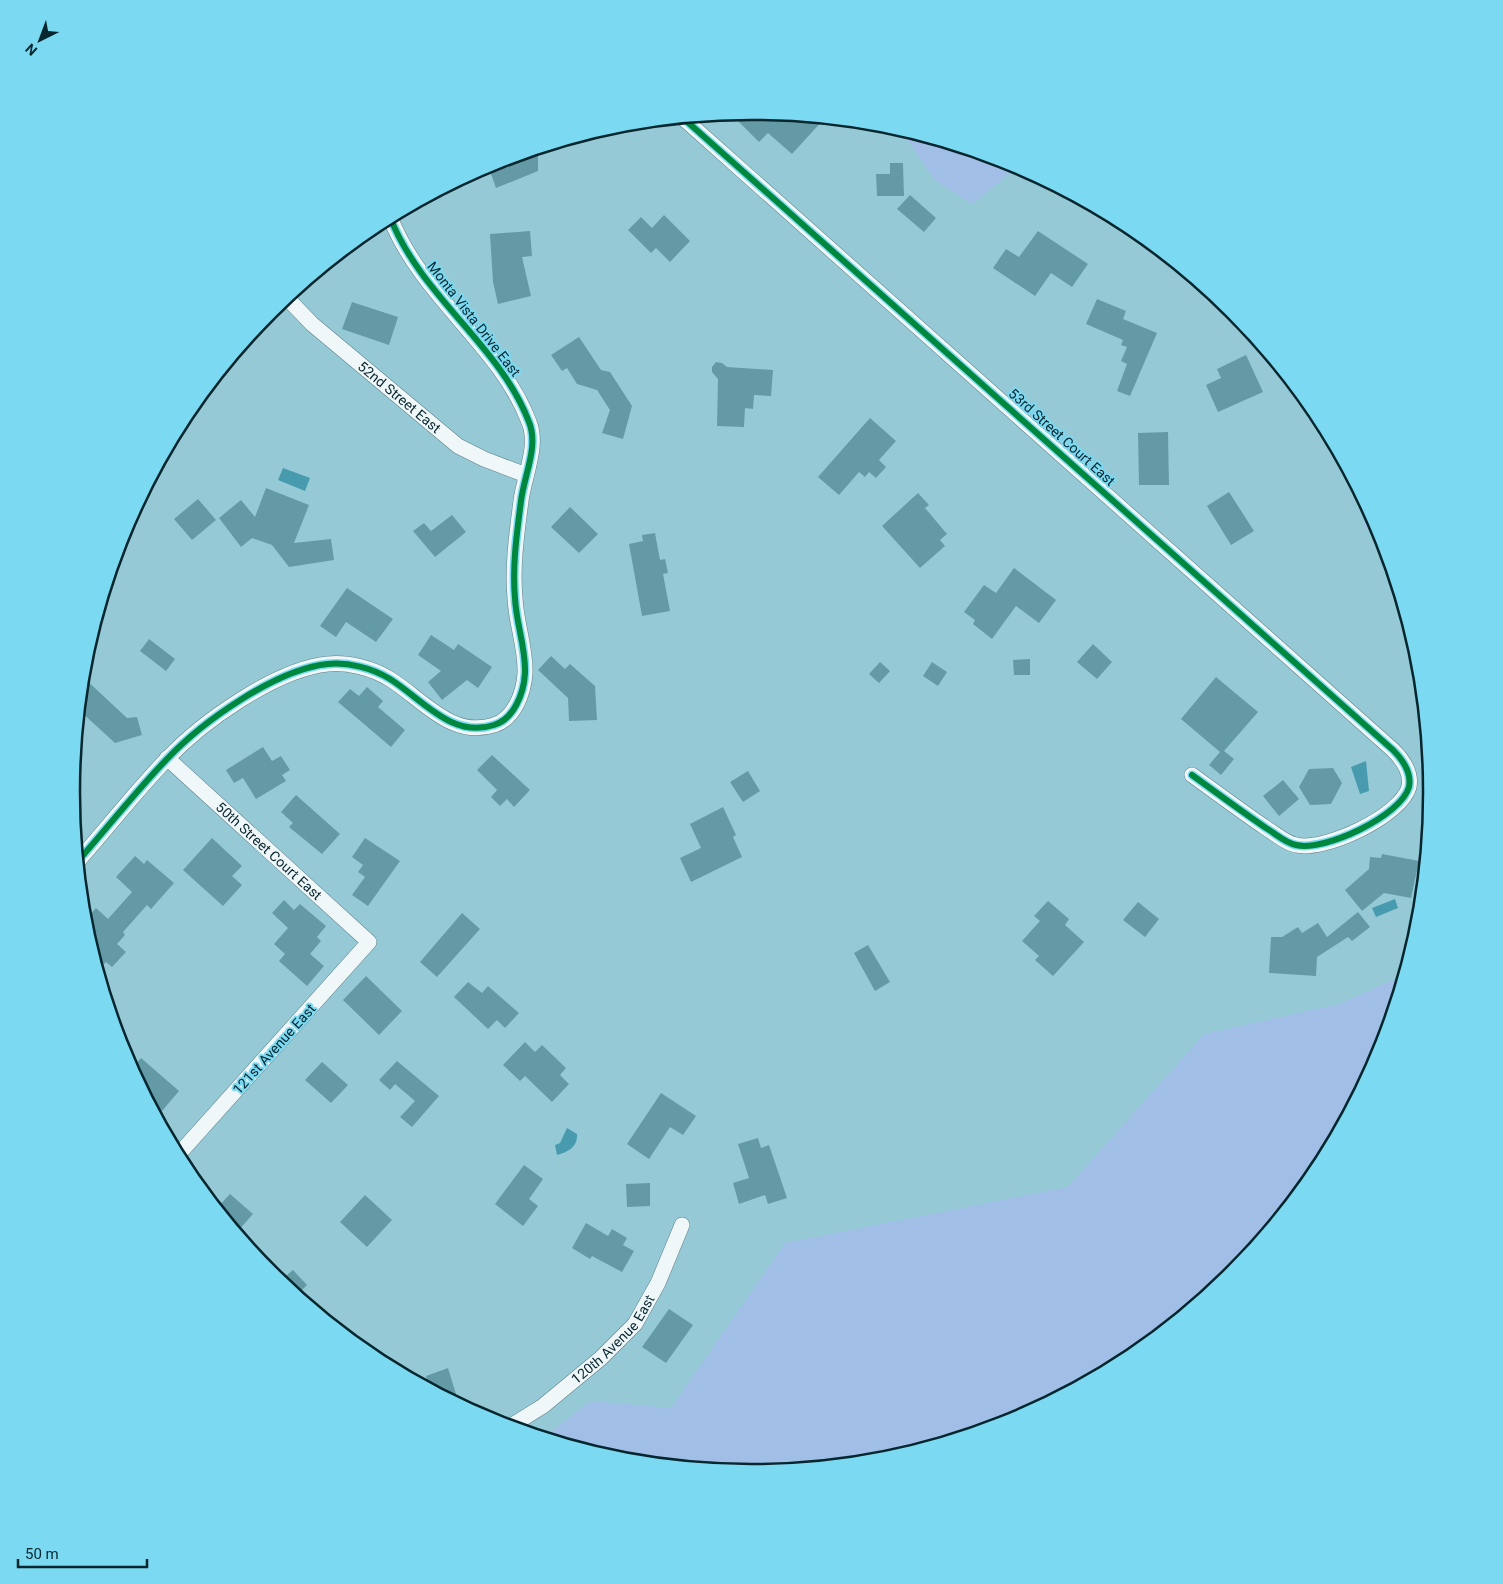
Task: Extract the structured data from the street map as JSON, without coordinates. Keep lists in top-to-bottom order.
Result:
{
  "streets": {
    "street": [
      "Monta Vista Drive East",
      "52nd Street East",
      "53rd Street Court East",
      "50th Street Court East",
      "121st Avenue East",
      "120th Avenue East"
    ]
  },
  "crossings": [
    ["Monta Vista Drive East", "52nd Street East"],
    ["Monta Vista Drive East", "50th Street Court East"],
    ["50th Street Court East", "121st Avenue East"]
  ],
  "scale_bar": "50 m",
  "north": "bottom left"
}
